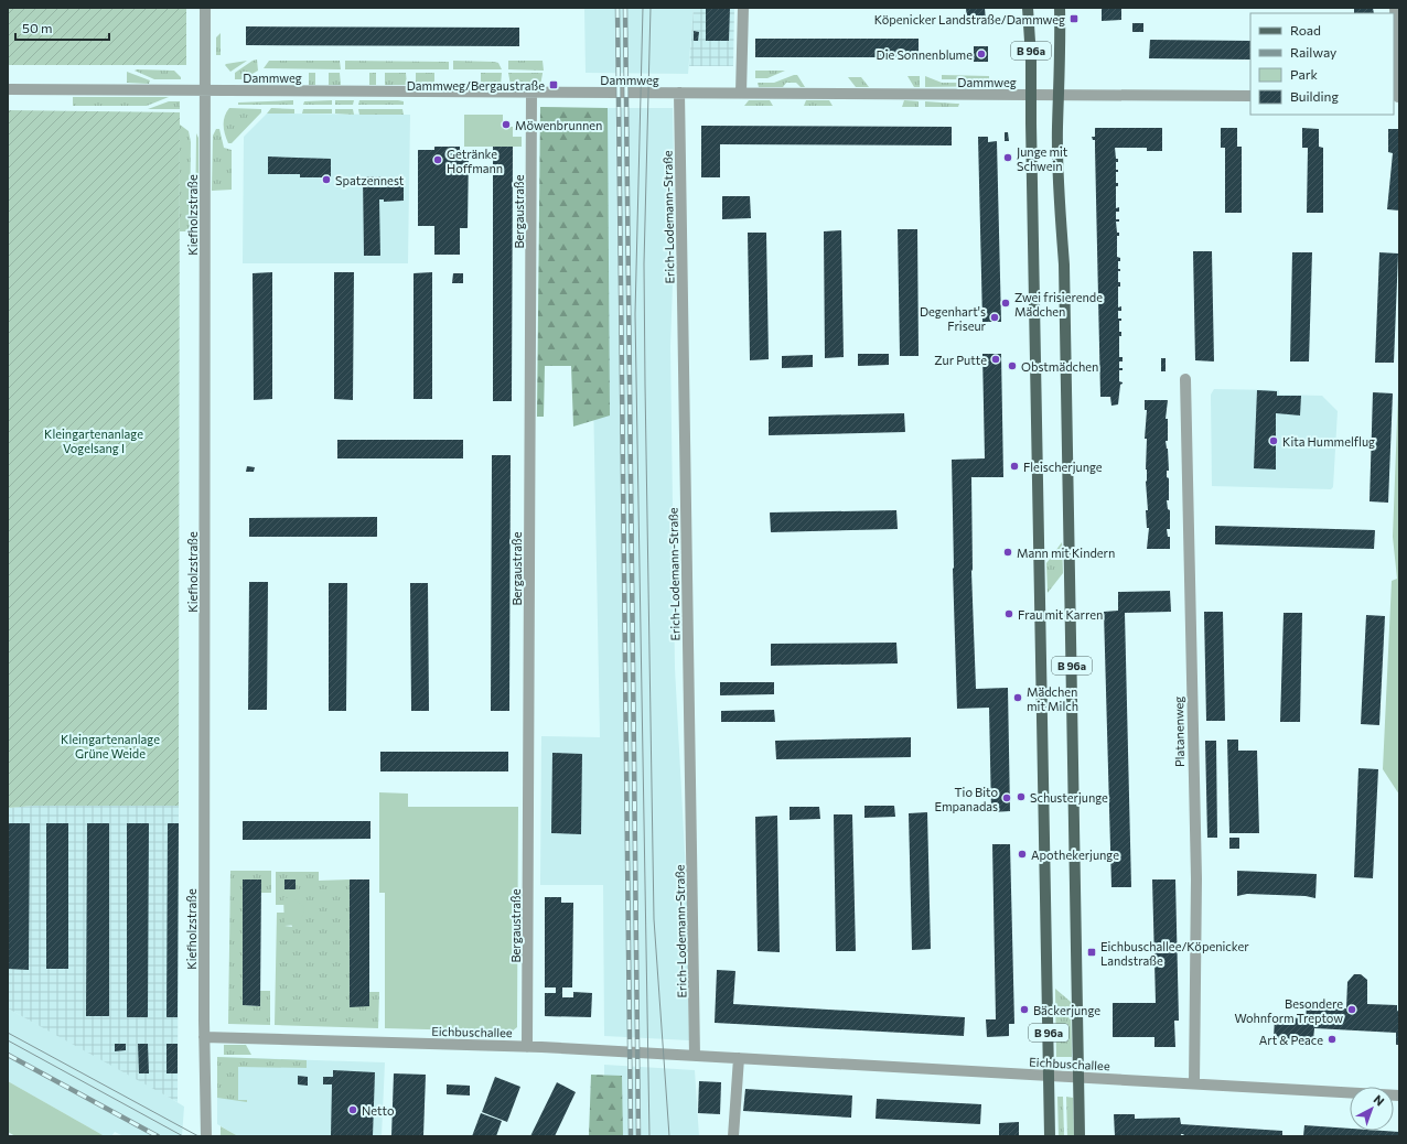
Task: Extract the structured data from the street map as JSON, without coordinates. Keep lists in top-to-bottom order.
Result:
{
  "streets": {
    "main road": ["B 96a"],
    "street": [
      "Dammweg",
      "Bergaustraße",
      "Kiefholzstraße",
      "Erich-Lodemann-Straße",
      "Platanenweg",
      "Eichbuschallee"
    ]
  },
  "crossings": [
    ["B 96a", "Dammweg"],
    ["B 96a", "Eichbuschallee"],
    ["Dammweg", "Bergaustraße"],
    ["Dammweg", "Kiefholzstraße"],
    ["Dammweg", "Erich-Lodemann-Straße"],
    ["Bergaustraße", "Eichbuschallee"],
    ["Kiefholzstraße", "Eichbuschallee"],
    ["Erich-Lodemann-Straße", "Eichbuschallee"],
    ["Platanenweg", "Eichbuschallee"]
  ],
  "parks": ["Kleingartenanlage Vogelsang I", "Kleingartenanlage Grüne Weide"],
  "places": {
    "transit": ["Köpenicker Landstraße/Dammweg", "Dammweg/Bergaustraße", "Eichbuschallee/Köpenicker Landstraße"],
    "other": [
      "Die Sonnenblume",
      "Möwenbrunnen",
      "Junge mit Schwein",
      "Getränke Hoffmann",
      "Spatzennest",
      "Zwei frisierende Mädchen",
      "Degenhart's Friseur",
      "Zur Putte",
      "Obstmädchen",
      "Kita Hummelflug",
      "Fleischerjunge",
      "Mann mit Kindern",
      "Frau mit Karren",
      "Mädchen mit Milch",
      "Schusterjunge",
      "Tio Bito Empanadas",
      "Apothekerjunge",
      "Bäckerjunge",
      "Besondere Wohnform Treptow",
      "Art & Peace",
      "Netto"
    ]
  },
  "legend": [
    "Road",
    "Railway",
    "Park",
    "Building"
  ],
  "scale_bar": "50 m",
  "north": "top right"
}
